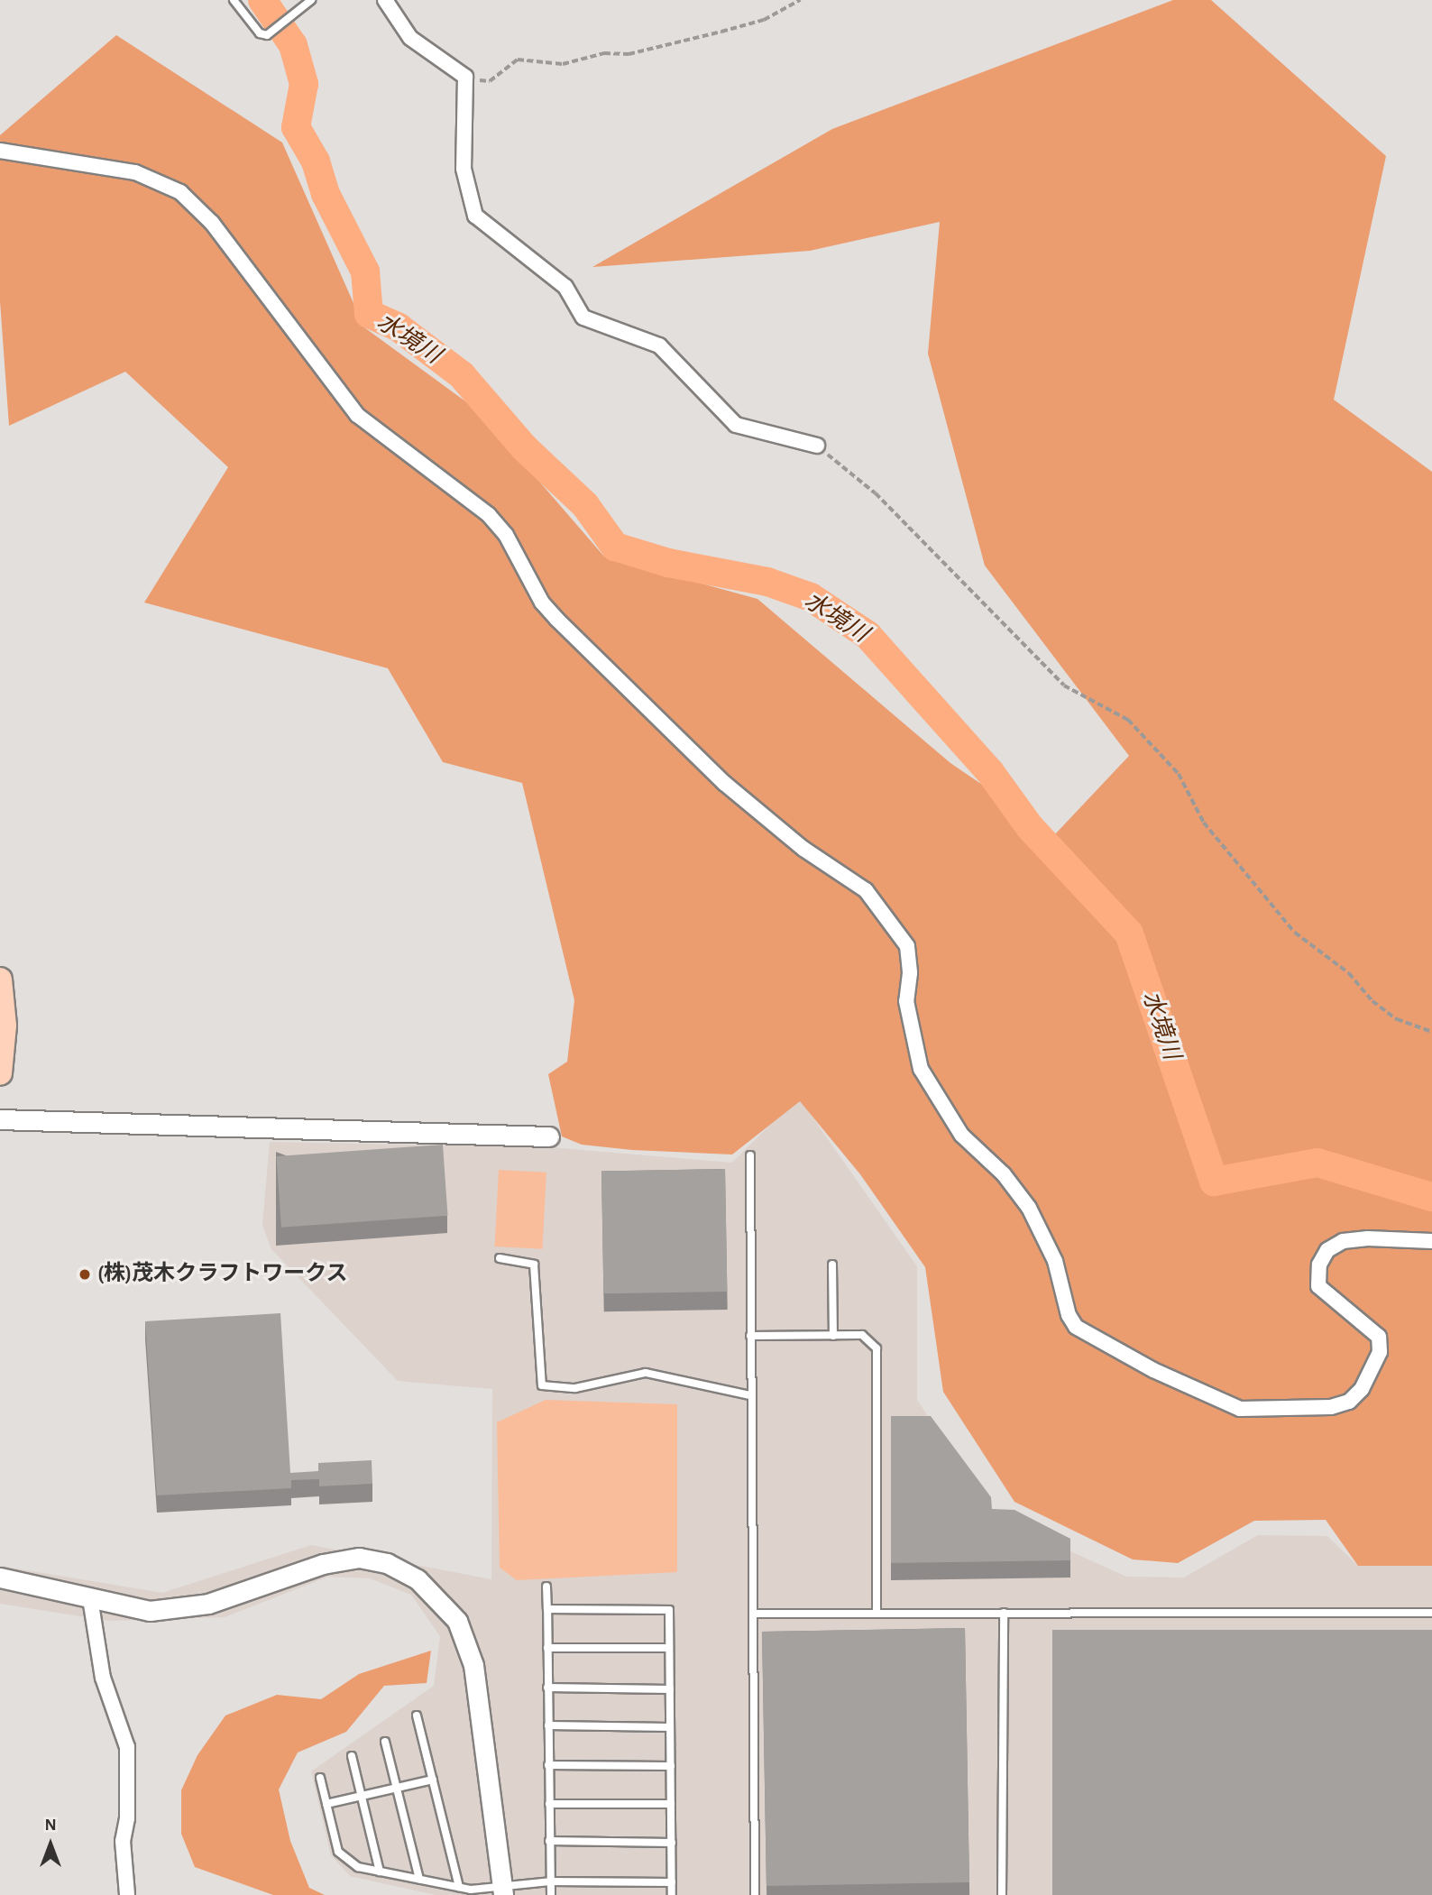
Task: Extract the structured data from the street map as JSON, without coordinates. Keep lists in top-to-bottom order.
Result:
{
  "water": ["水境川"],
  "places": ["(株)茂木クラフトワークス"],
  "north": "top"
}
